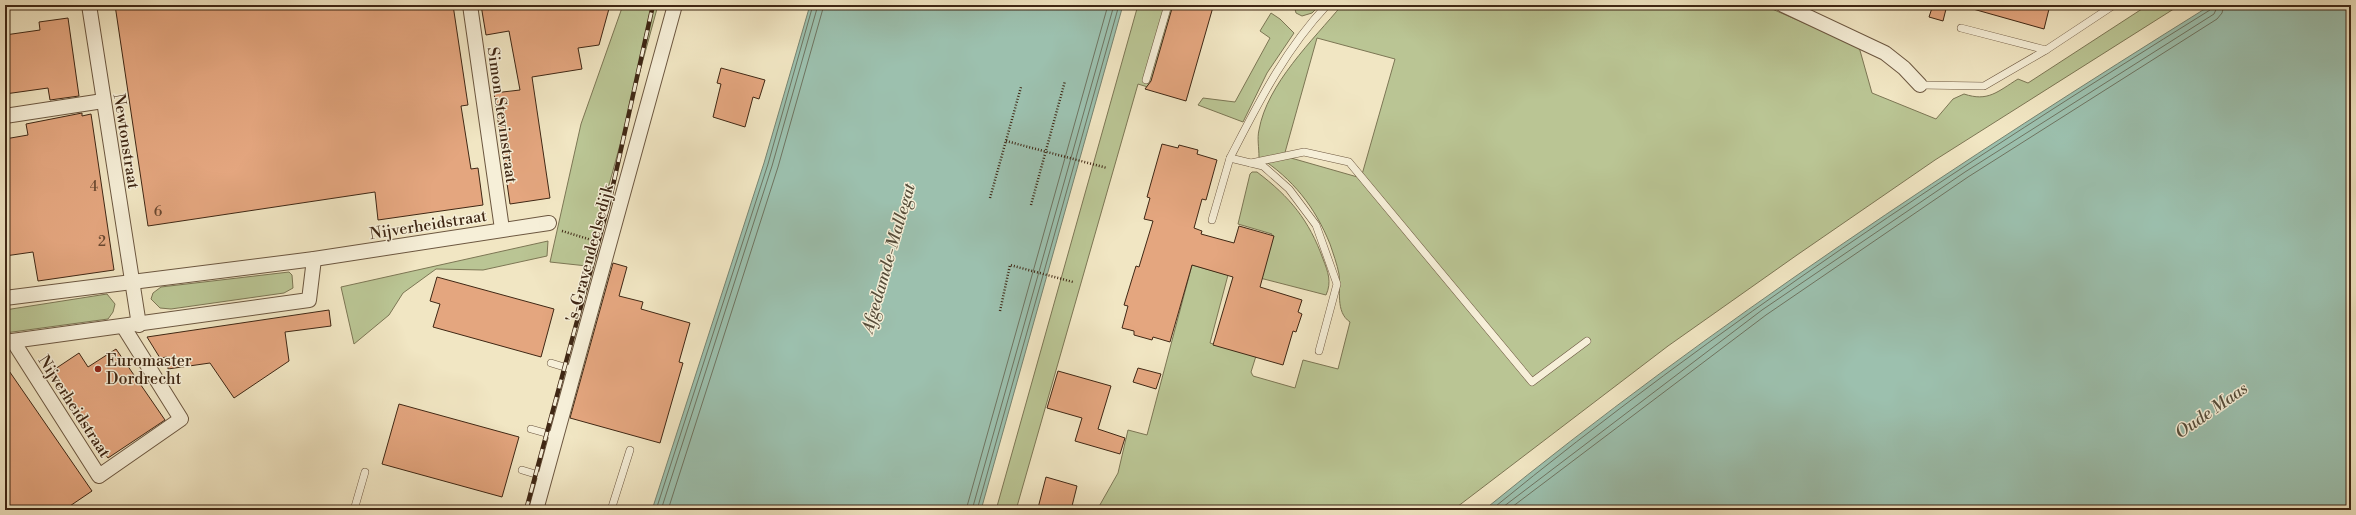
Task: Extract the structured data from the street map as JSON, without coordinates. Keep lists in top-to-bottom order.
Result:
{
  "streets": {
    "street": [
      "Simon Stevinstraat",
      "Newtonstraat",
      "Nijverheidstraat",
      "'s-Gravendeelsedijk"
    ]
  },
  "crossings": [
    ["Simon Stevinstraat", "Nijverheidstraat"],
    ["Newtonstraat", "Nijverheidstraat"]
  ],
  "water": ["Afgedamde-Mallegat", "Oude Maas"],
  "places": ["Euromaster Dordrecht"],
  "house_numbers": ["4", "6", "2"]
}
